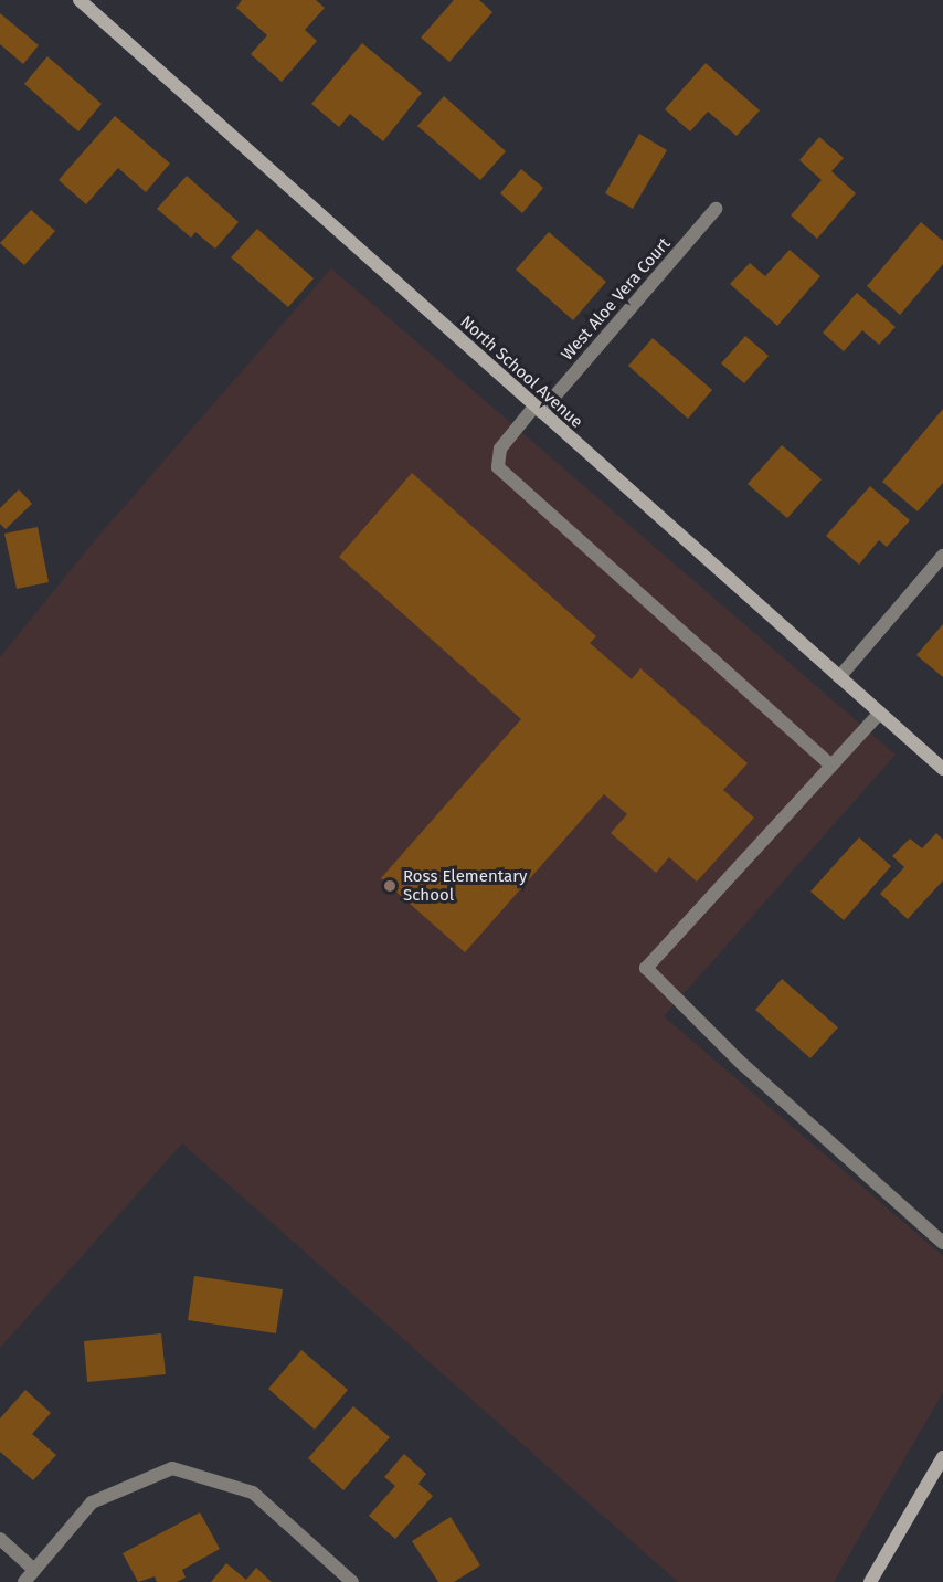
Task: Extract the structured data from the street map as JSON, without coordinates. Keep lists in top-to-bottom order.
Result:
{
  "streets": {
    "street": ["West Aloe Vera Court", "North School Avenue"]
  },
  "crossings": [
    ["West Aloe Vera Court", "North School Avenue"]
  ],
  "places": ["Ross Elementary School"]
}
